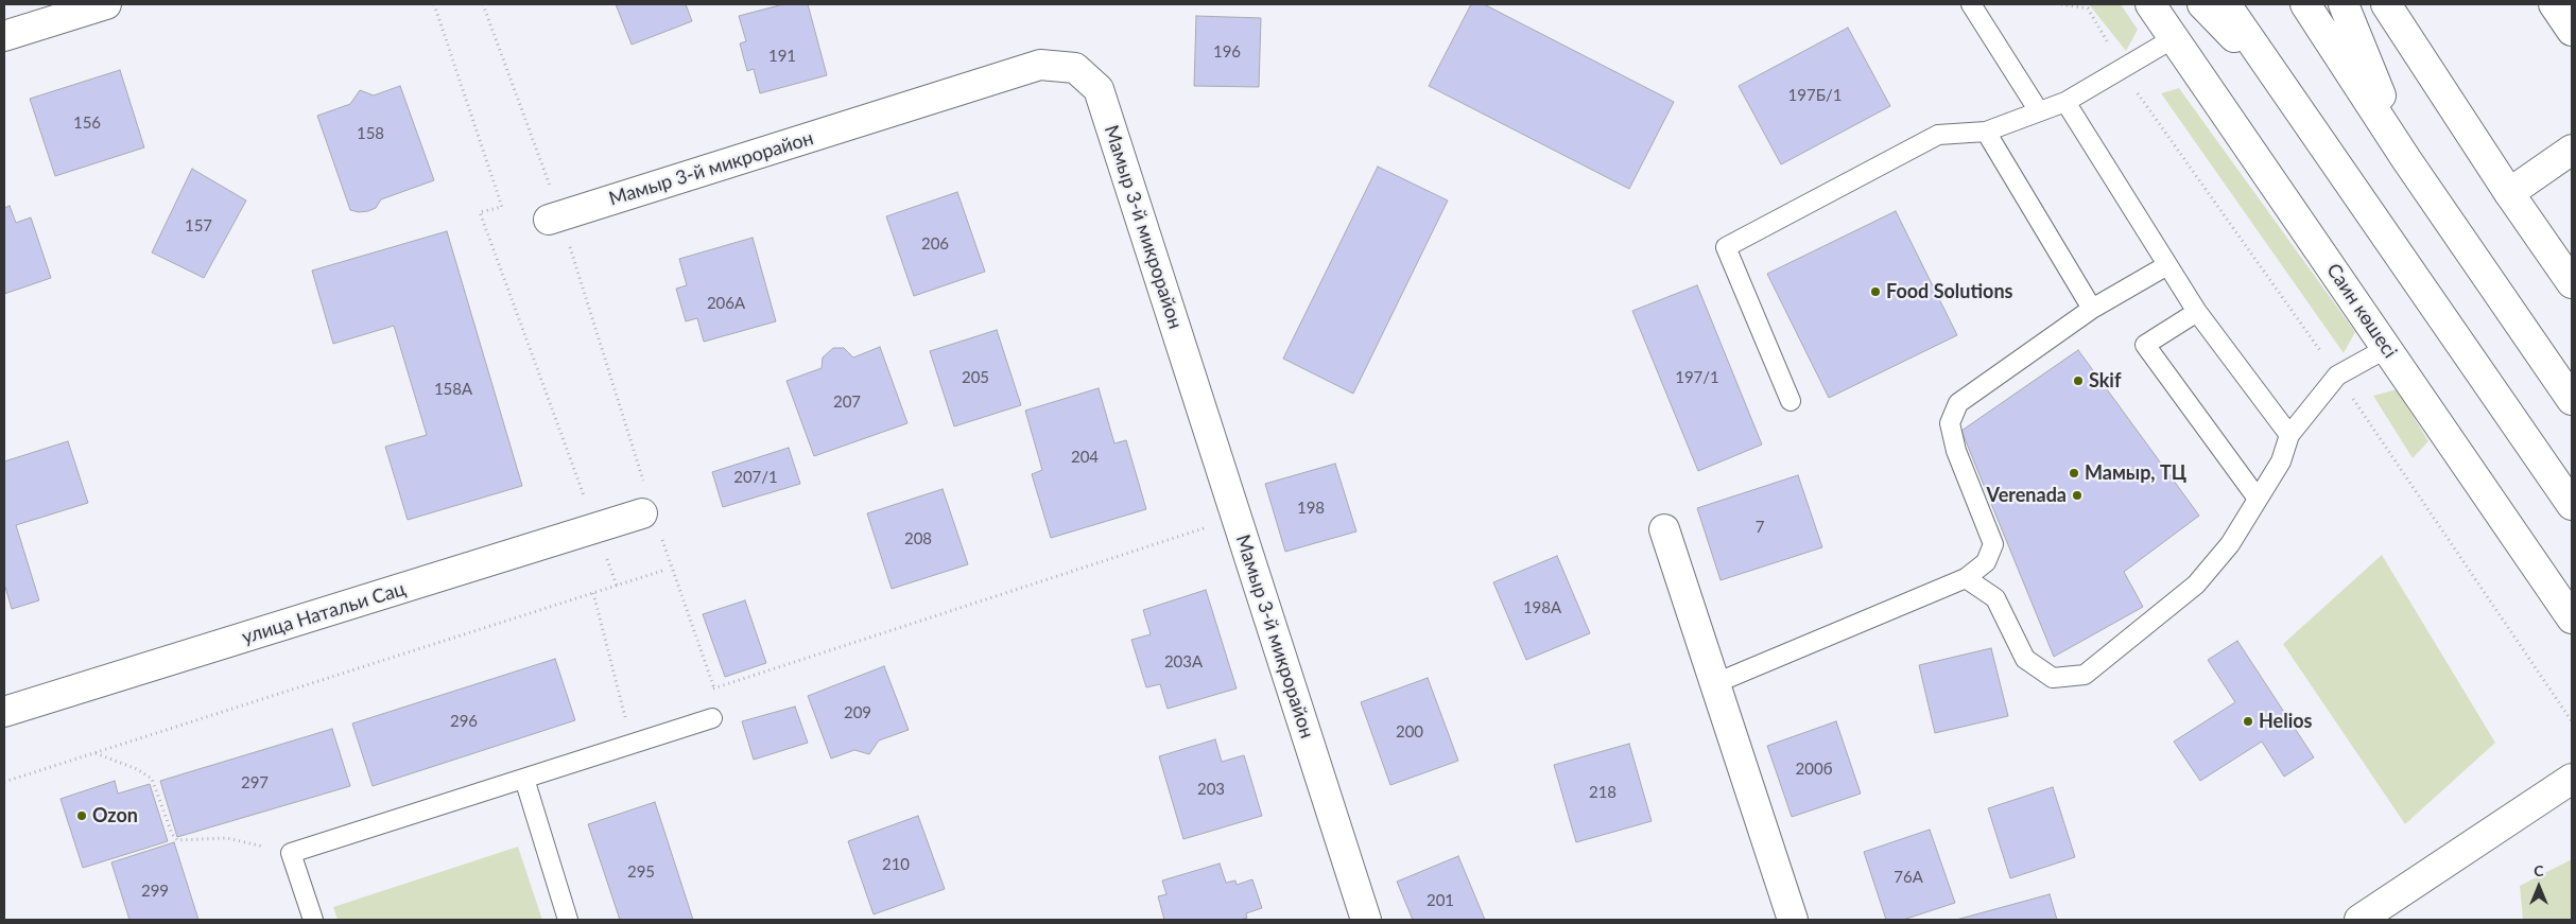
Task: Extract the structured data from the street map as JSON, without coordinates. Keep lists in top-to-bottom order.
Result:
{
  "streets": {
    "street": ["Мамыр 3-й микрорайон", "Саин көшесі", "улица Натальи Сац"]
  },
  "places": [
    "Food Solutions",
    "Skif",
    "Мамыр, ТЦ",
    "Verenada",
    "Helios",
    "Ozon"
  ],
  "house_numbers": [
    "196",
    "191",
    "197Б/1",
    "156",
    "158",
    "157",
    "206",
    "206А",
    "205",
    "197/1",
    "158А",
    "207",
    "204",
    "207/1",
    "198",
    "7",
    "208",
    "198А",
    "203А",
    "209",
    "296",
    "200",
    "200б",
    "297",
    "203",
    "218",
    "210",
    "295",
    "76А",
    "299",
    "201"
  ],
  "north": "top"
}
